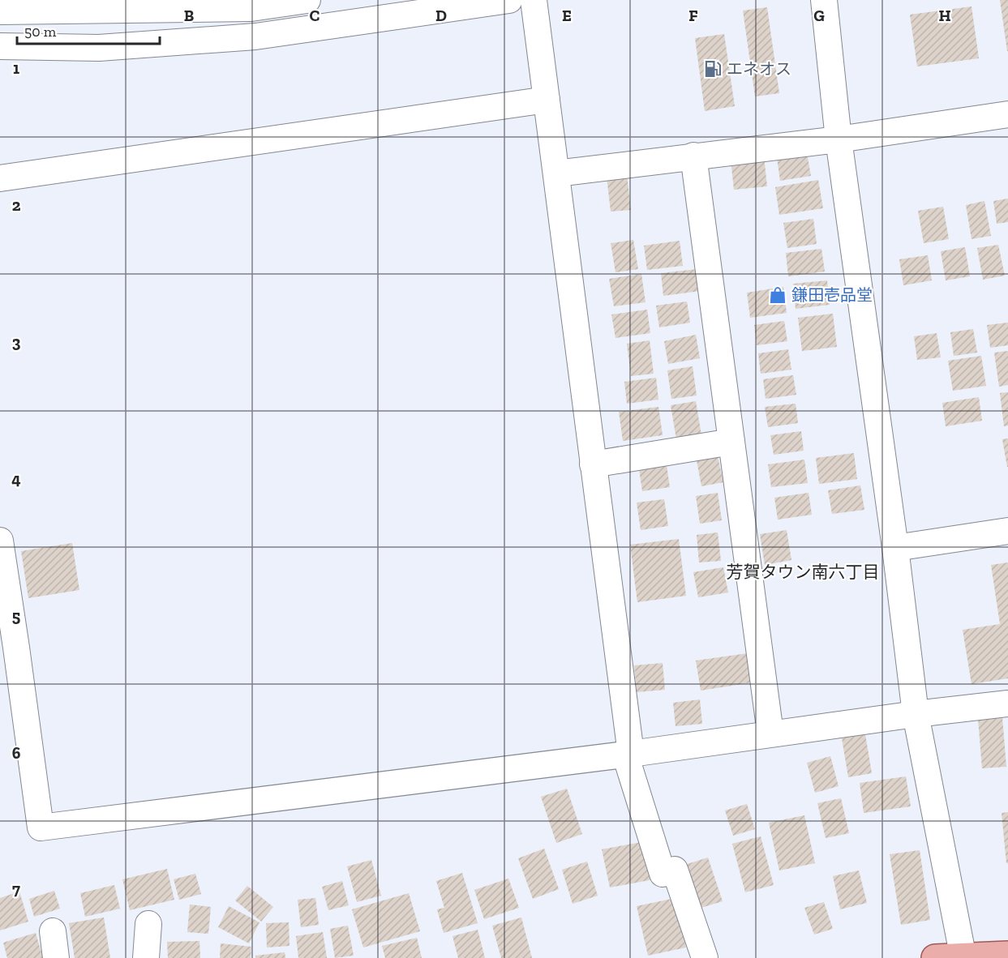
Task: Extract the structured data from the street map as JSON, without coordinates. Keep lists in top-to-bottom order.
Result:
{
  "districts": ["芳賀タウン南六丁目"],
  "places": {
    "fuel station": ["エネオス"],
    "shop": ["鎌田壱品堂"]
  },
  "scale_bar": "50 m",
  "grid": {
    "columns": [
      "B",
      "C",
      "D",
      "E",
      "F",
      "G",
      "H"
    ],
    "rows": [
      "1",
      "2",
      "3",
      "4",
      "5",
      "6",
      "7"
    ]
  }
}
